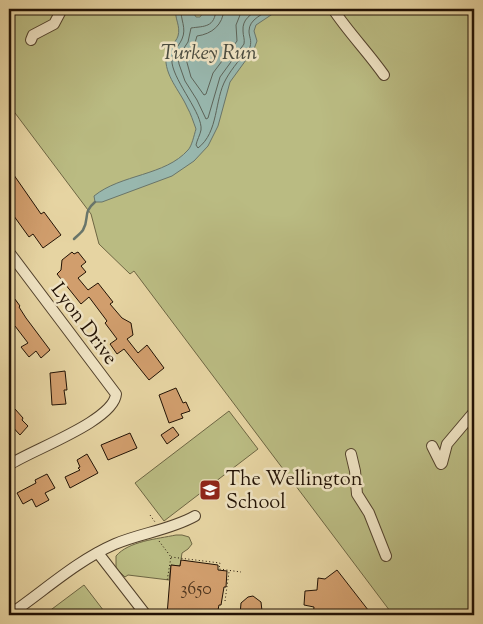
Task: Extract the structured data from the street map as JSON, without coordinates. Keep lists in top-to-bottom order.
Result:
{
  "streets": {
    "street": ["Lyon Drive"]
  },
  "water": ["Turkey Run"],
  "places": {
    "school or university": ["The Wellington School"]
  },
  "house_numbers": ["3650"]
}
